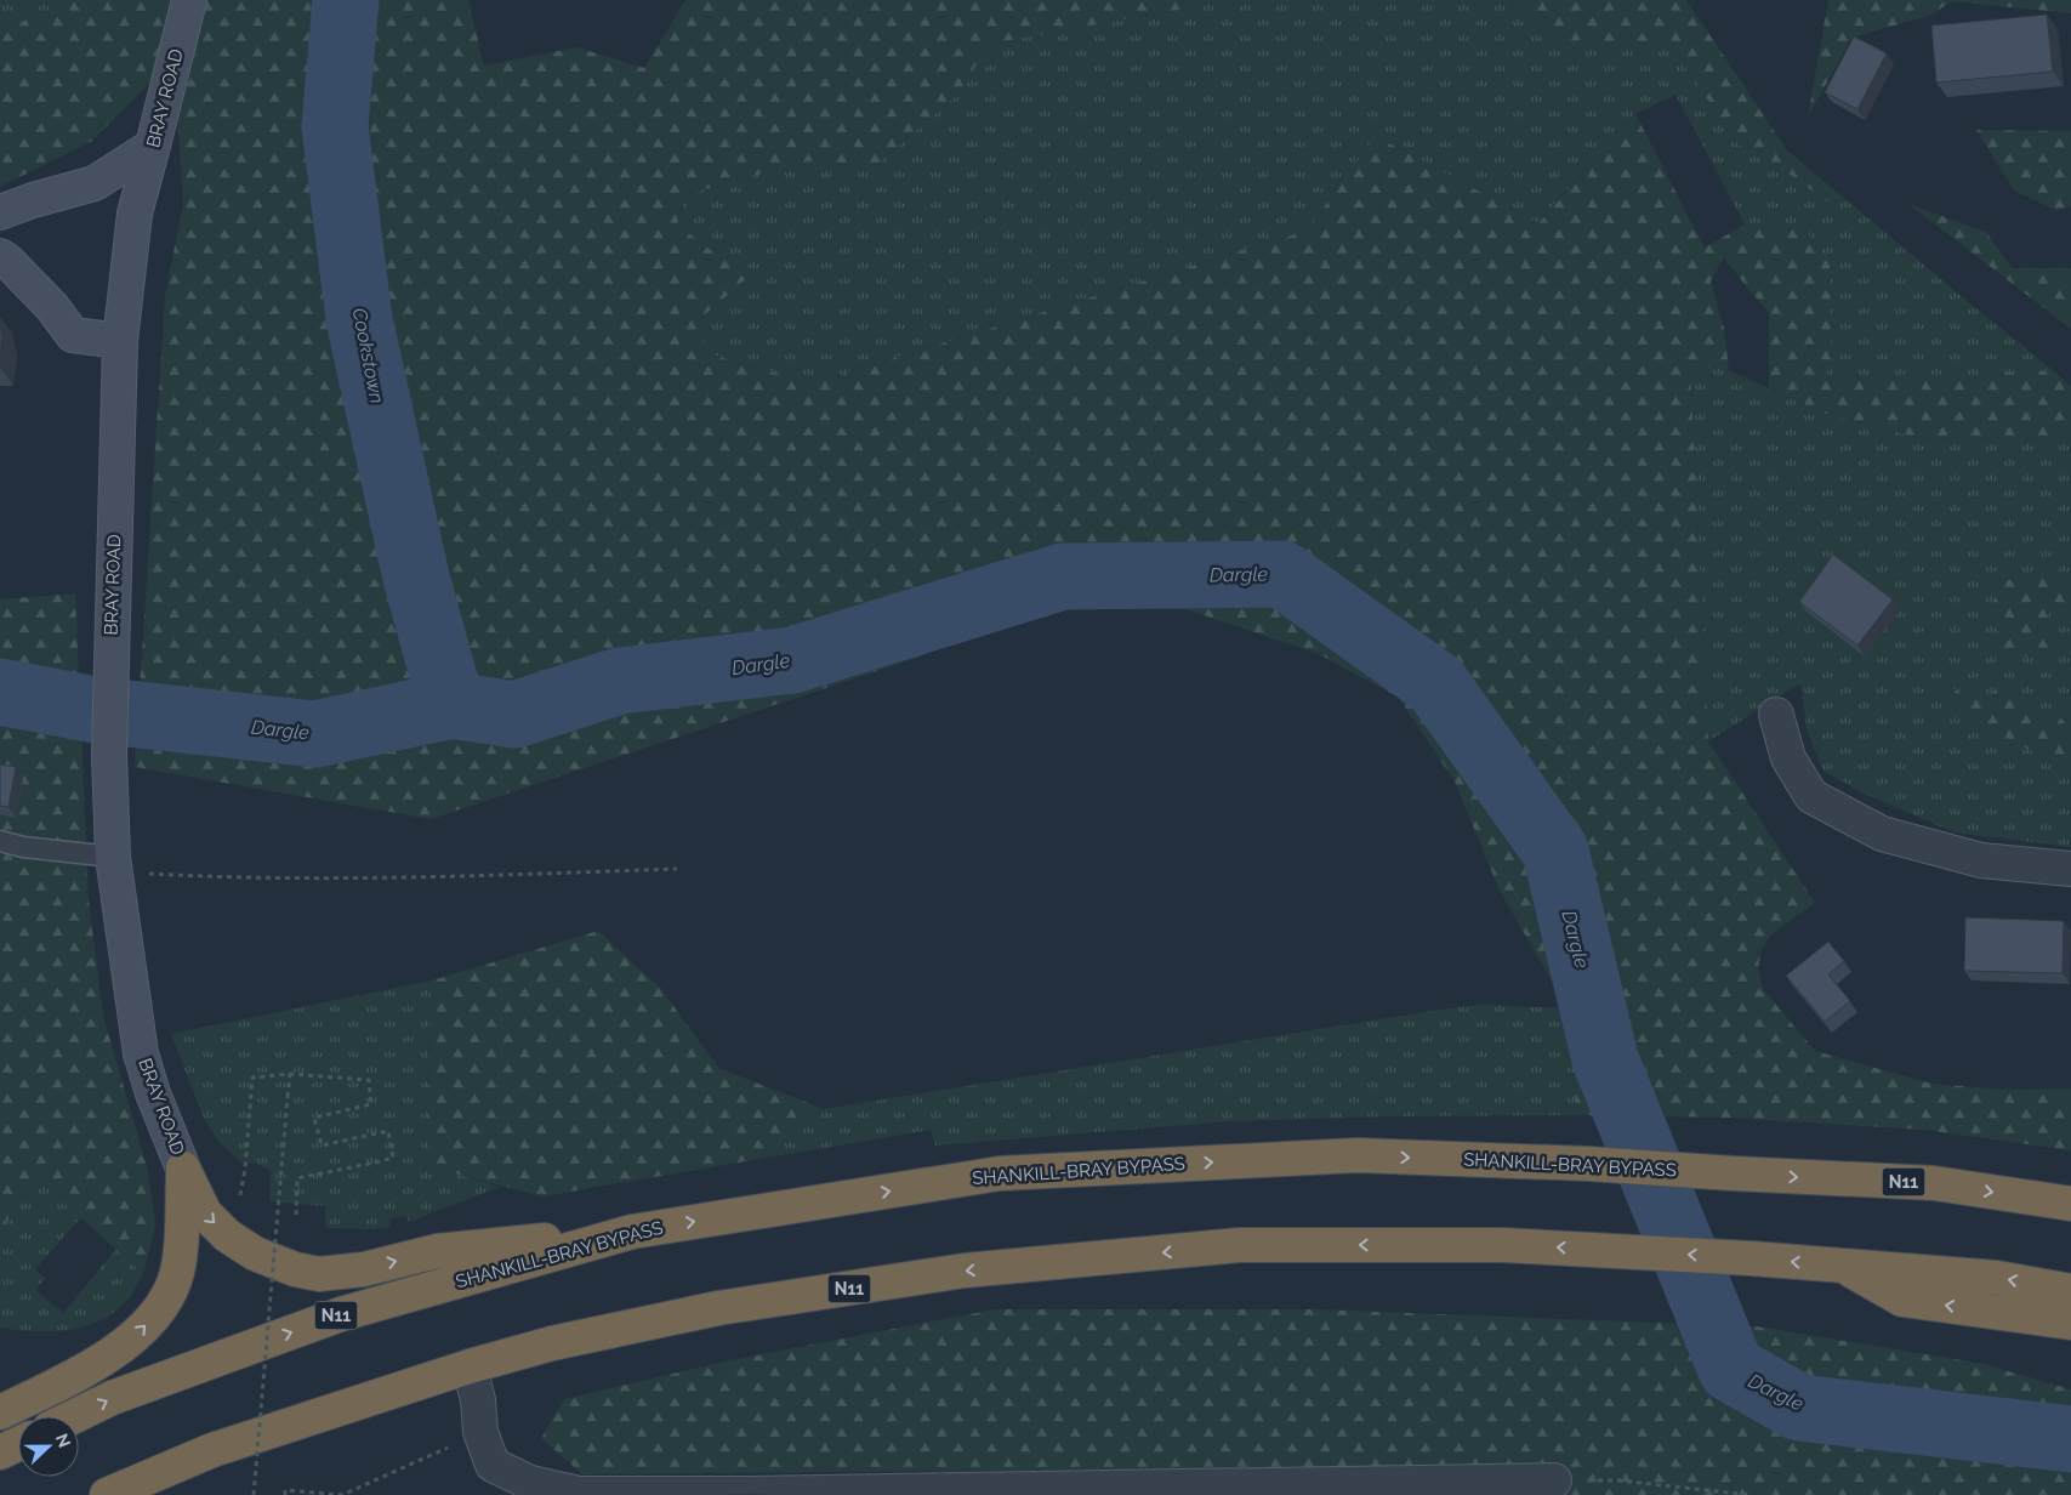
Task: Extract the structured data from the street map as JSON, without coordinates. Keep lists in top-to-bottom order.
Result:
{
  "streets": {
    "highway": ["SHANKILL-BRAY BYPASS", "N11"],
    "main road": ["BRAY ROAD"]
  },
  "crossings": [
    ["BRAY ROAD", "N11"],
    ["SHANKILL-BRAY BYPASS", "N11"]
  ],
  "water": ["Cookstown", "Dargle"],
  "north": "right"
}
